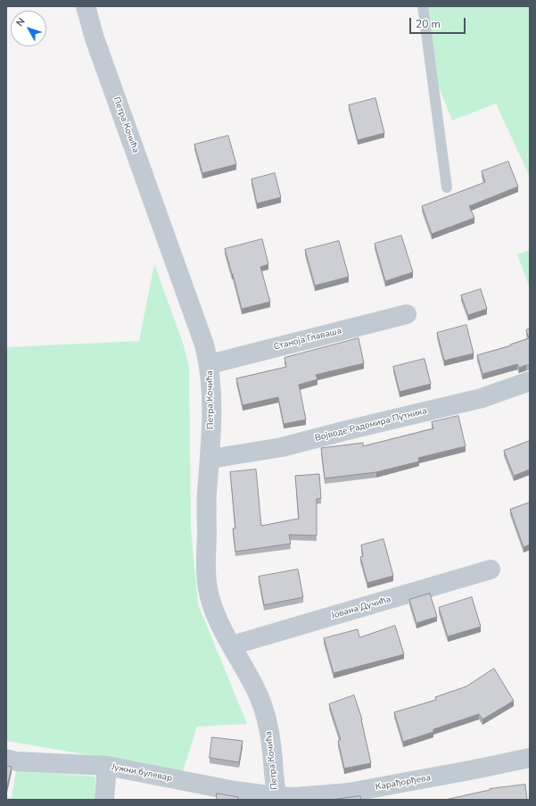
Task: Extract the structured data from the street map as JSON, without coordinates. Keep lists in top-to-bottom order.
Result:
{
  "streets": {
    "street": [
      "Петра Кочића",
      "Станоја Главаша",
      "Војводе Радомира Путника",
      "Јована Дучића",
      "Јужни булевар",
      "Карађорђева"
    ]
  },
  "crossings": [
    ["Петра Кочића", "Станоја Главаша"],
    ["Петра Кочића", "Војводе Радомира Путника"],
    ["Петра Кочића", "Јована Дучића"],
    ["Петра Кочића", "Јужни булевар"],
    ["Петра Кочића", "Карађорђева"],
    ["Јужни булевар", "Карађорђева"]
  ],
  "scale_bar": "20 m",
  "north": "top left"
}
